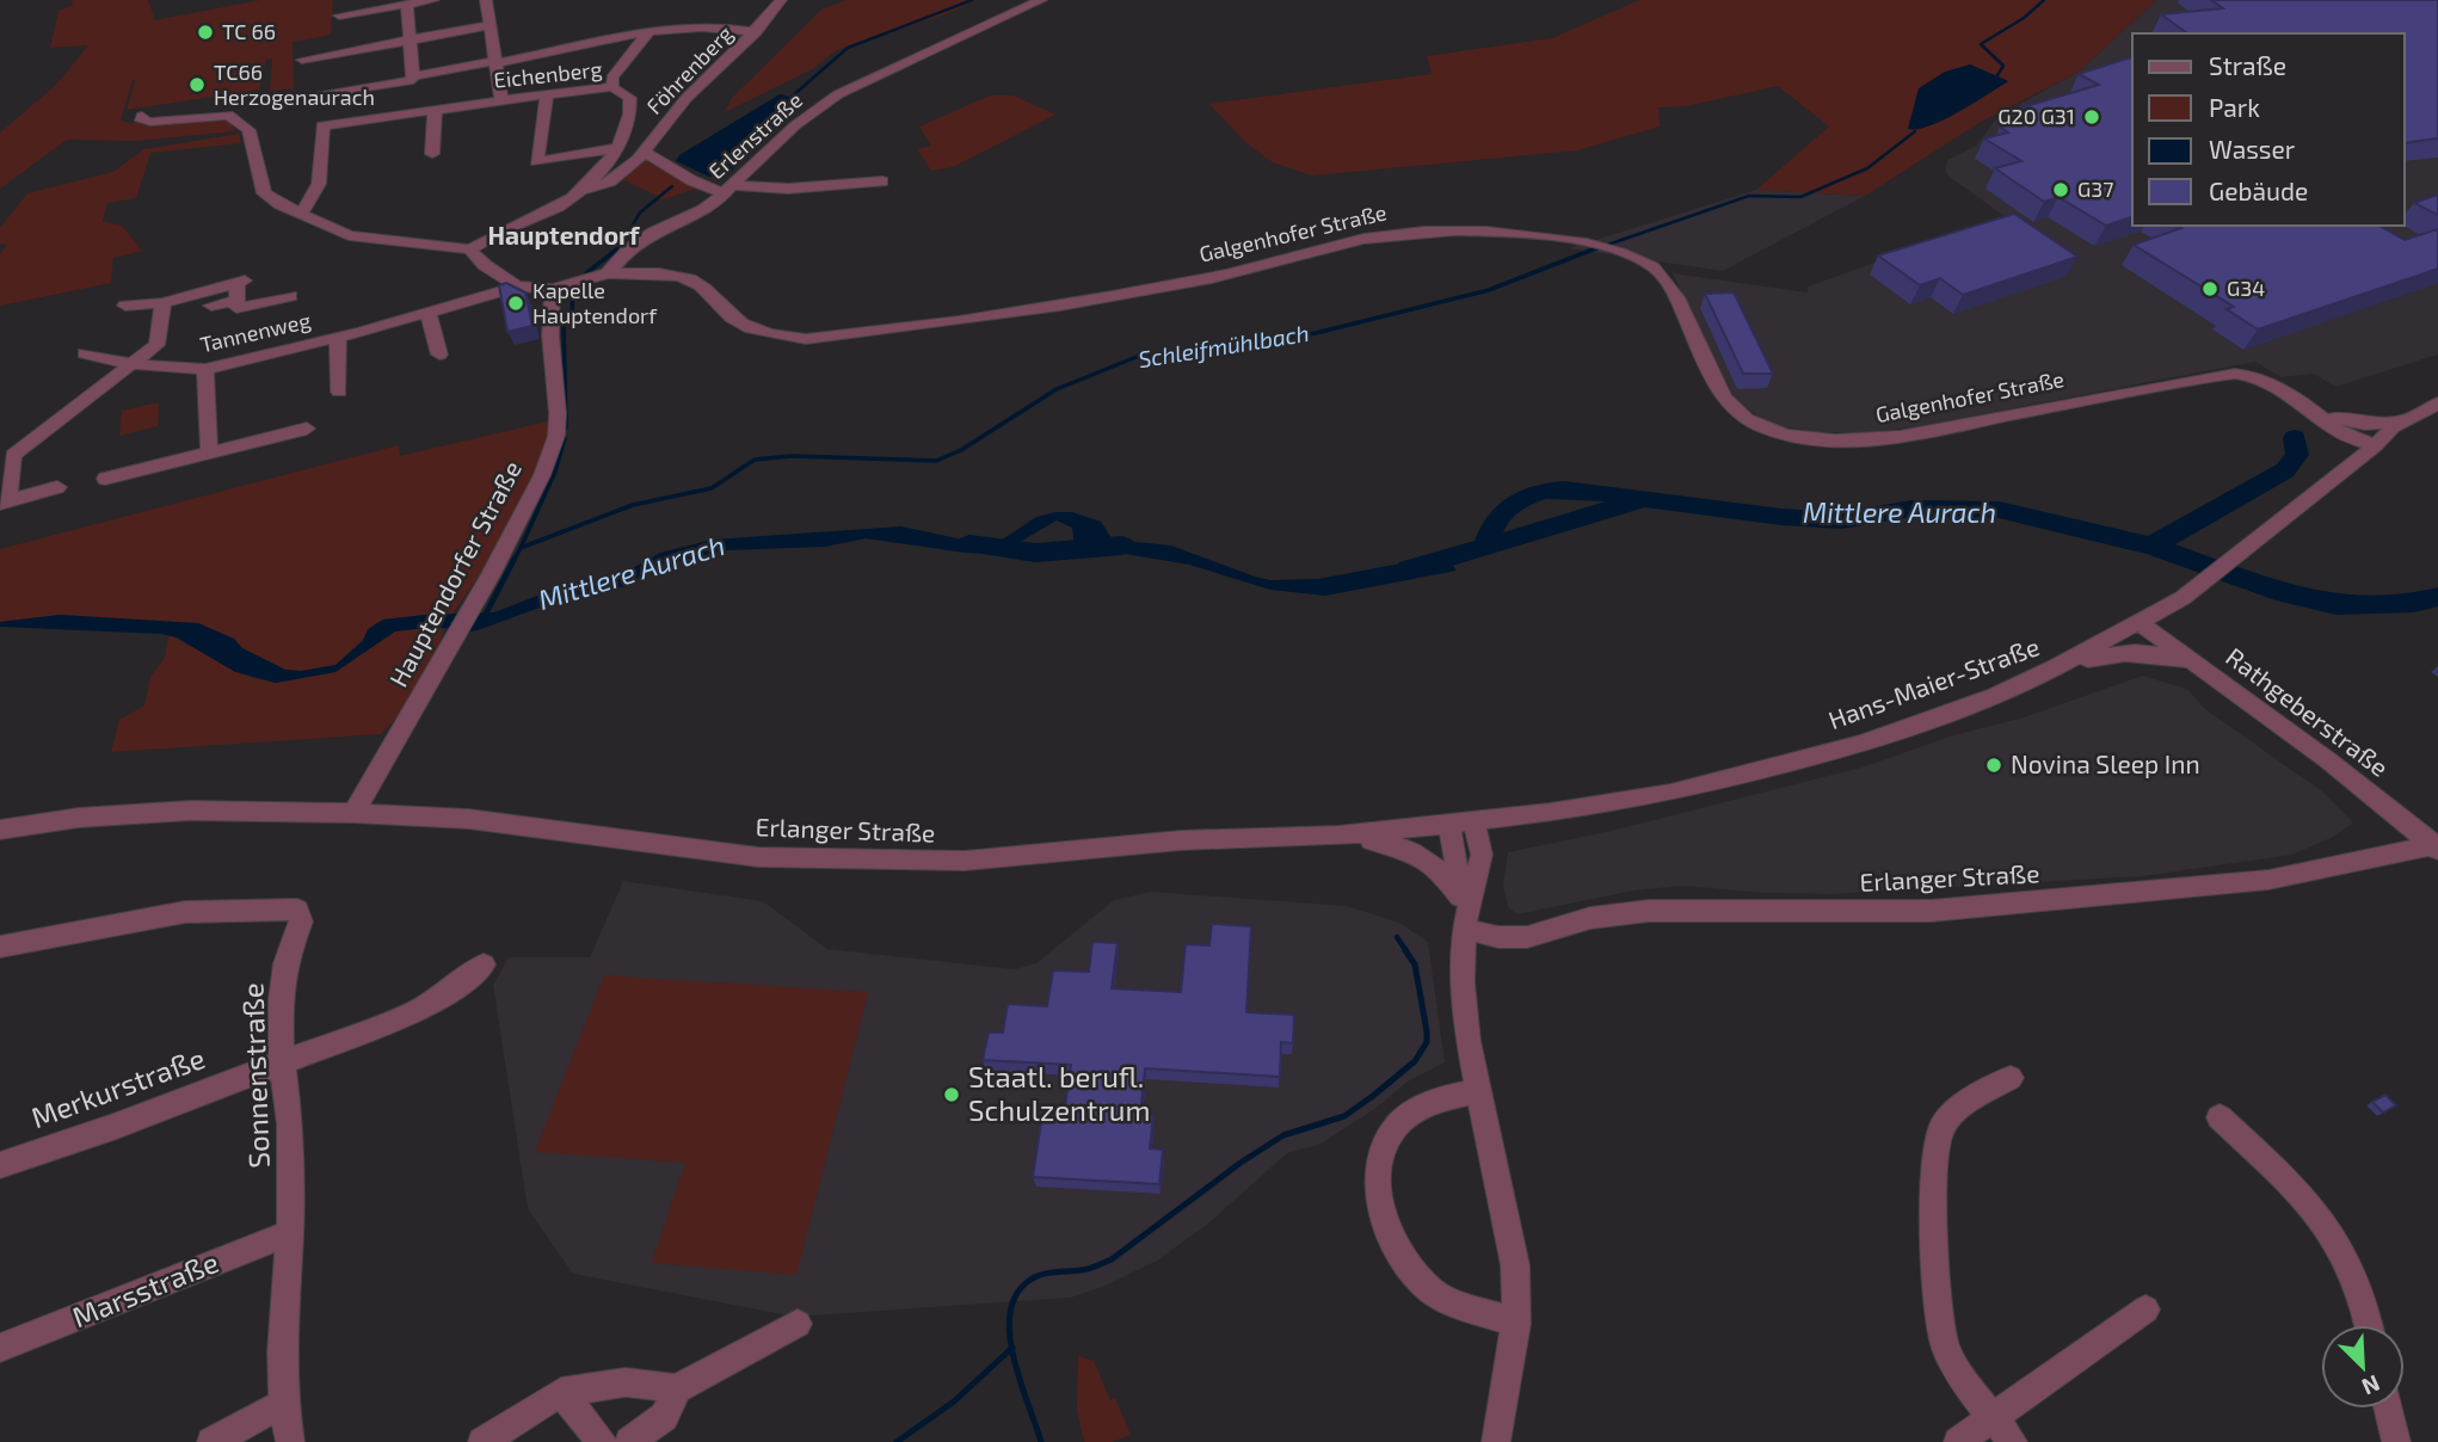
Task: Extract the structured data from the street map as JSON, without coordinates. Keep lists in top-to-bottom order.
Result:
{
  "streets": {
    "street": [
      "Föhrenberg",
      "Eichenberg",
      "Erlenstraße",
      "Galgenhofer Straße",
      "Tannenweg",
      "Hauptendorfer Straße",
      "Hans-Maier-Straße",
      "Rathgeberstraße",
      "Erlanger Straße",
      "Sonnenstraße",
      "Merkurstraße",
      "Marsstraße"
    ]
  },
  "crossings": [
    ["Föhrenberg", "Eichenberg"],
    ["Erlenstraße", "Galgenhofer Straße"],
    ["Galgenhofer Straße", "Hans-Maier-Straße"],
    ["Hauptendorfer Straße", "Erlanger Straße"],
    ["Hans-Maier-Straße", "Rathgeberstraße"],
    ["Hans-Maier-Straße", "Erlanger Straße"],
    ["Rathgeberstraße", "Erlanger Straße"],
    ["Sonnenstraße", "Merkurstraße"],
    ["Sonnenstraße", "Marsstraße"]
  ],
  "districts": ["Hauptendorf"],
  "water": ["Schleifmühlbach", "Mittlere Aurach"],
  "places": [
    "TC 66",
    "TC66 Herzogenaurach",
    "G20 G31",
    "G37",
    "G34",
    "Kapelle Hauptendorf",
    "Novina Sleep Inn",
    "Staatl. berufl. Schulzentrum"
  ],
  "legend": [
    "Straße",
    "Park",
    "Wasser",
    "Gebäude"
  ],
  "north": "bottom right"
}
